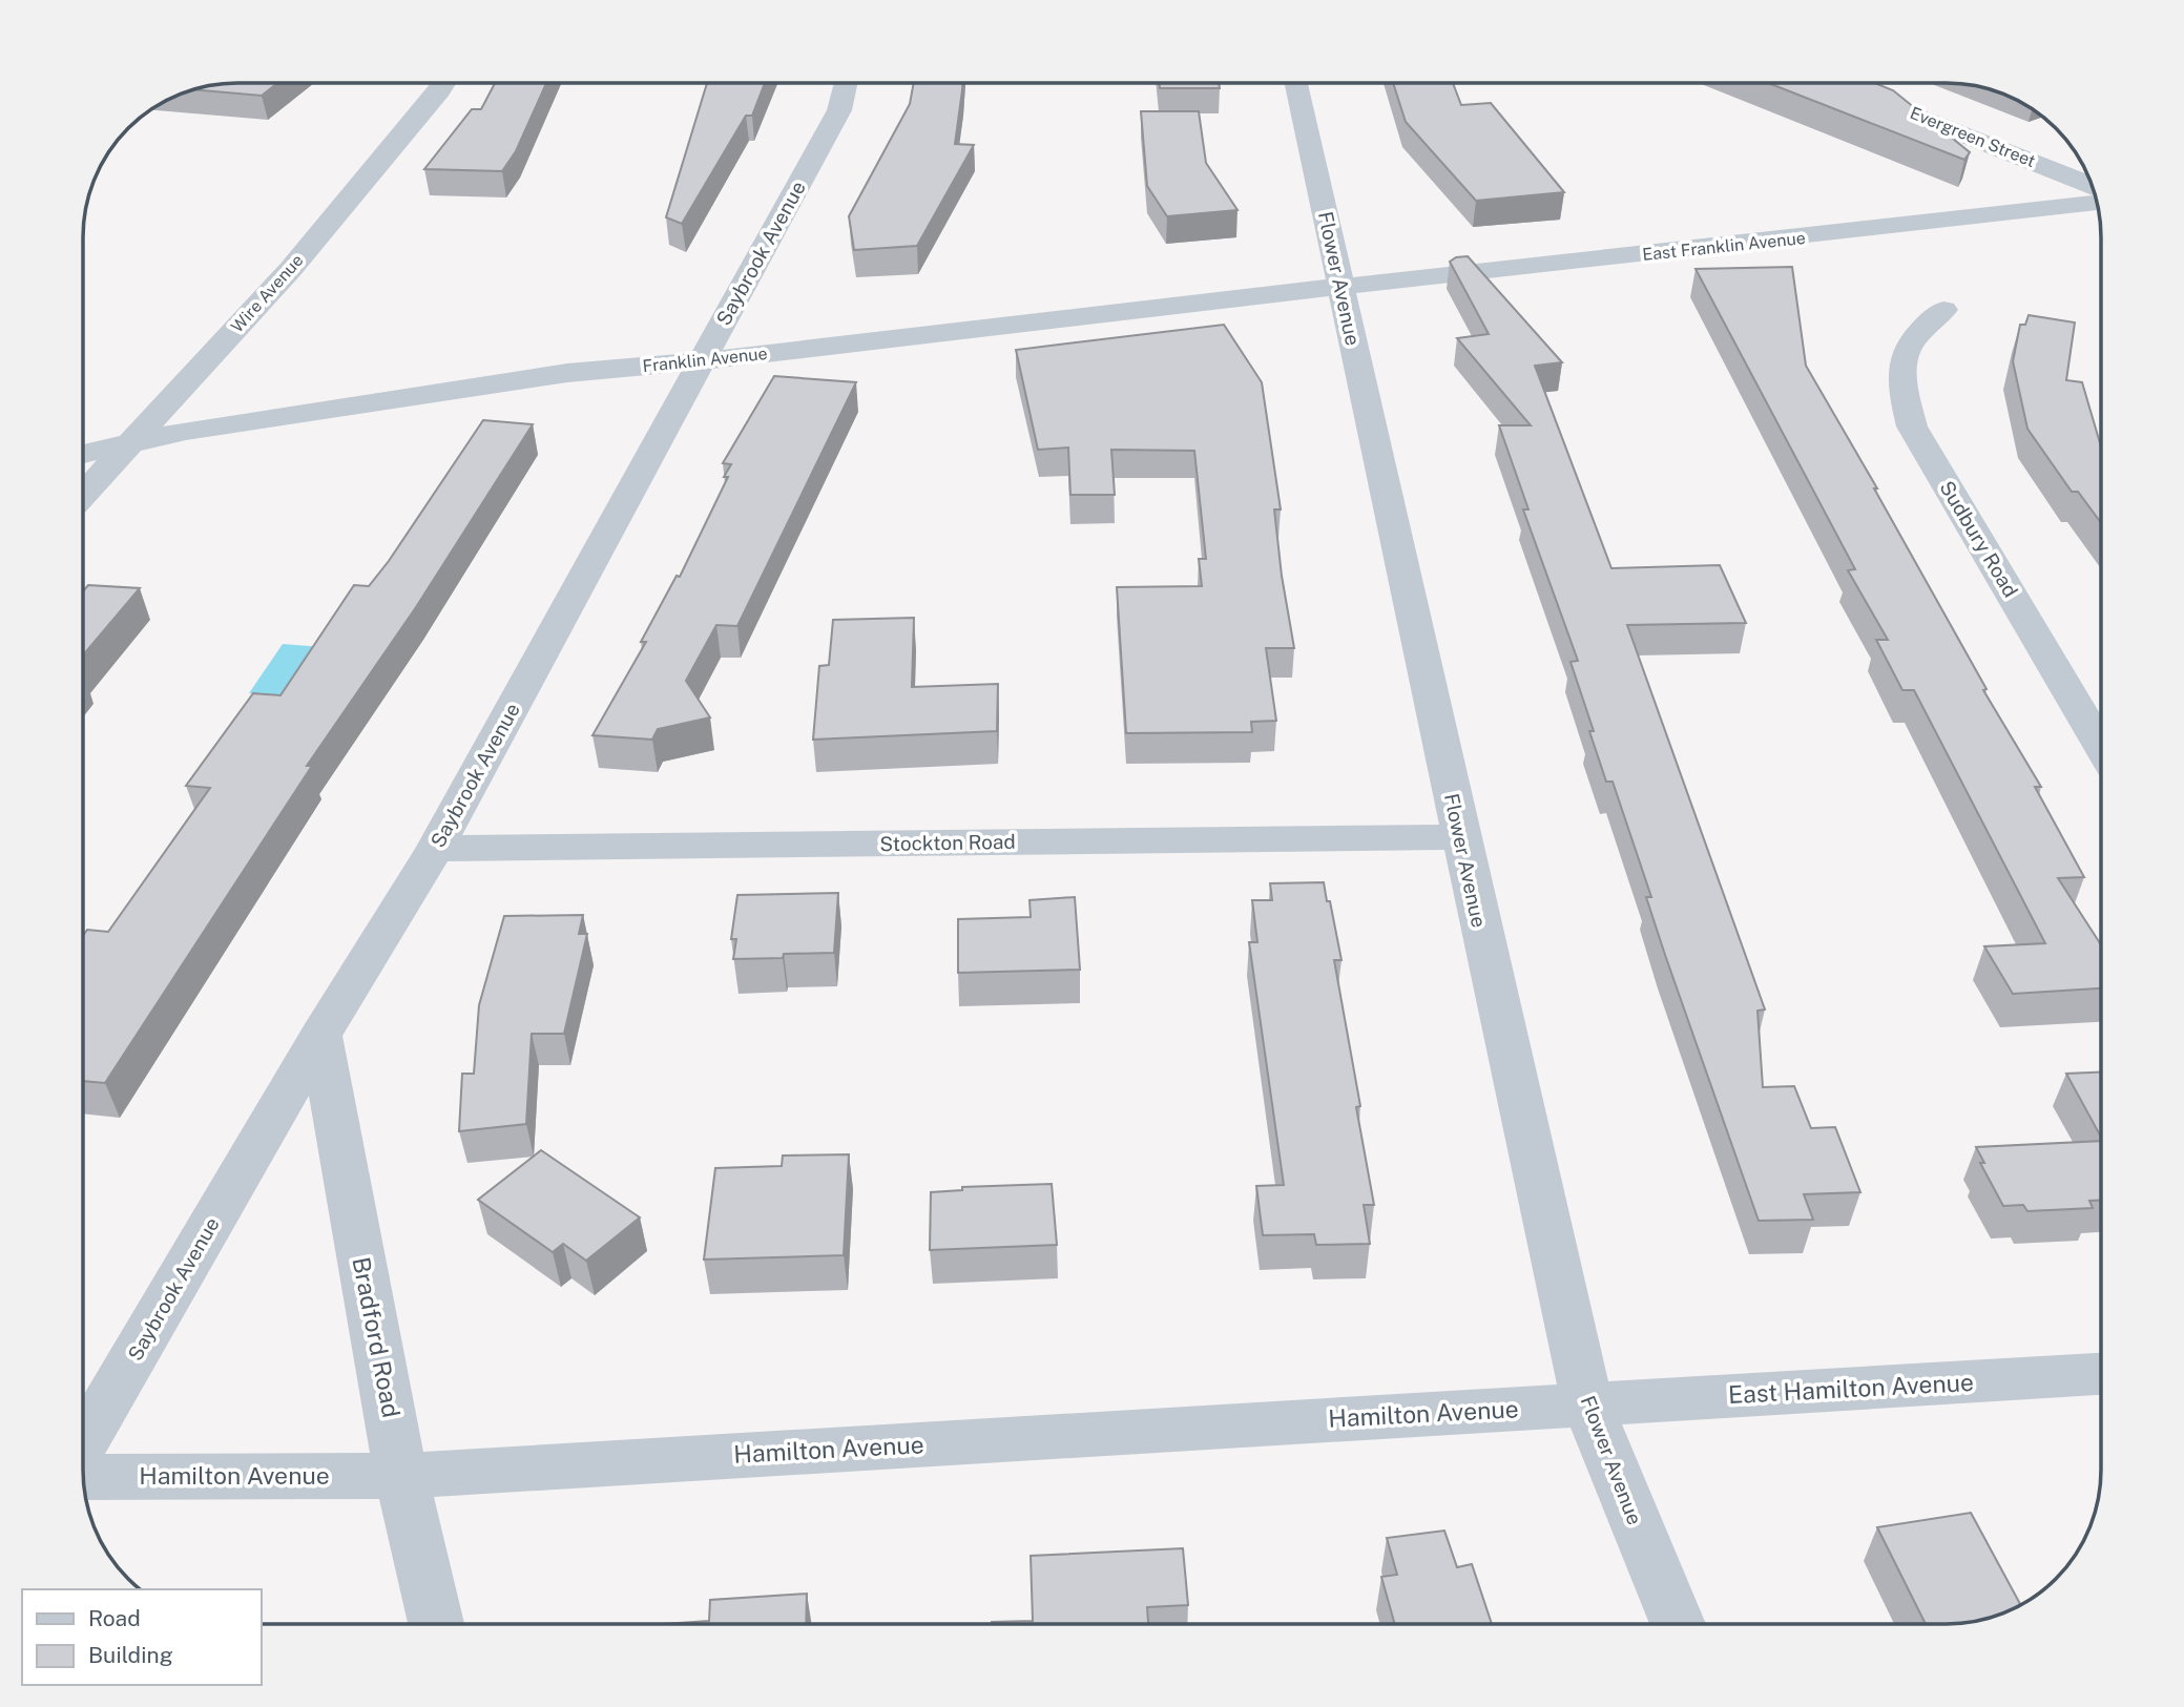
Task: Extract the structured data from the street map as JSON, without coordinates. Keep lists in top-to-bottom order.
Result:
{
  "streets": {
    "street": [
      "Evergreen Street",
      "East Franklin Avenue",
      "Saybrook Avenue",
      "Flower Avenue",
      "Wire Avenue",
      "Franklin Avenue",
      "Sudbury Road",
      "Stockton Road",
      "Bradford Road",
      "East Hamilton Avenue",
      "Hamilton Avenue"
    ]
  },
  "crossings": [
    ["East Franklin Avenue", "Flower Avenue"],
    ["East Franklin Avenue", "Franklin Avenue"],
    ["Saybrook Avenue", "Franklin Avenue"],
    ["Saybrook Avenue", "Stockton Road"],
    ["Saybrook Avenue", "Bradford Road"],
    ["Flower Avenue", "Franklin Avenue"],
    ["Flower Avenue", "Stockton Road"],
    ["Flower Avenue", "East Hamilton Avenue"],
    ["Flower Avenue", "Hamilton Avenue"],
    ["Wire Avenue", "Franklin Avenue"],
    ["Bradford Road", "Hamilton Avenue"],
    ["East Hamilton Avenue", "Hamilton Avenue"]
  ],
  "legend": ["Road", "Building"]
}
